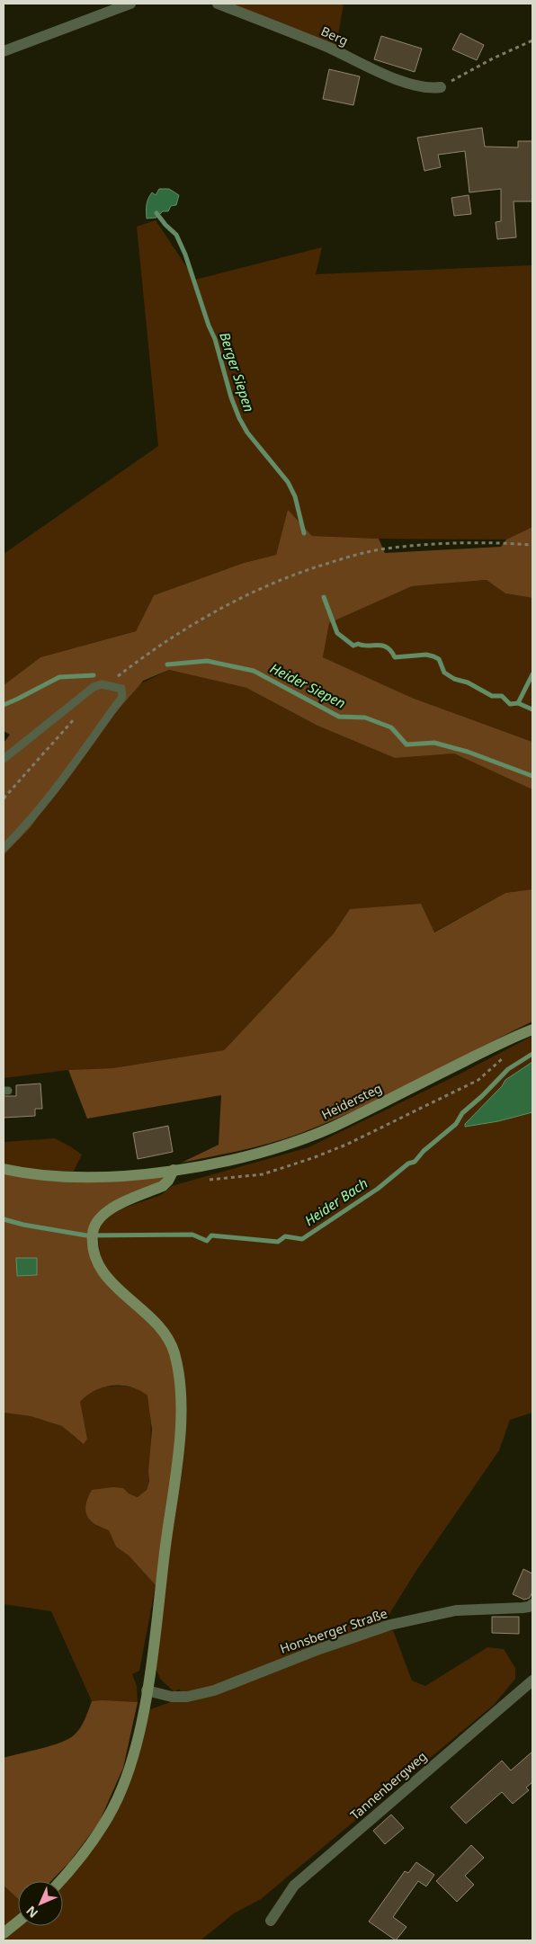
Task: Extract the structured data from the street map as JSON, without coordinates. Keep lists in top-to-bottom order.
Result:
{
  "streets": {
    "main road": ["Heidersteg"],
    "street": ["Berg", "Honsberger Straße", "Tannenbergweg"]
  },
  "water": ["Berger Siepen", "Heider Siepen", "Heider Bach"],
  "north": "bottom left"
}
